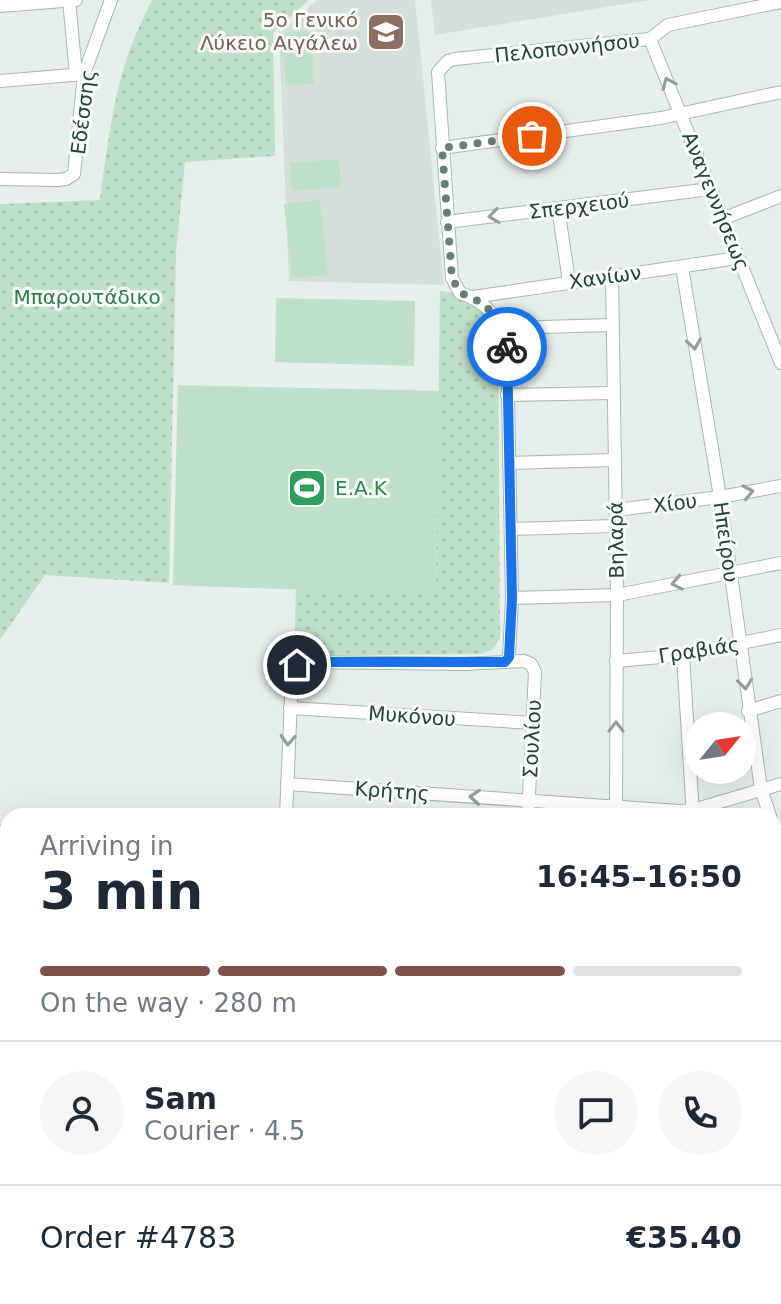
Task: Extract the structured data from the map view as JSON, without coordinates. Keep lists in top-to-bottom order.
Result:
{
  "streets": {
    "street": [
      "Πελοποννήσου",
      "Εδέσσης",
      "Αναγεννήσεως",
      "Σπερχειού",
      "Χανίων",
      "Χίου",
      "Βηλαρά",
      "Ηπείρου",
      "Γραβιάς",
      "Μυκόνου",
      "Σουλίου",
      "Κρήτης"
    ]
  },
  "crossings": [
    ["Πελοποννήσου", "Αναγεννήσεως"],
    ["Αναγεννήσεως", "Σπερχειού"],
    ["Αναγεννήσεως", "Χανίων"],
    ["Χανίων", "Βηλαρά"],
    ["Χανίων", "Ηπείρου"],
    ["Χίου", "Βηλαρά"],
    ["Χίου", "Ηπείρου"],
    ["Βηλαρά", "Γραβιάς"],
    ["Βηλαρά", "Κρήτης"],
    ["Ηπείρου", "Γραβιάς"],
    ["Ηπείρου", "Κρήτης"],
    ["Μυκόνου", "Σουλίου"],
    ["Σουλίου", "Κρήτης"]
  ],
  "one_way": ["Ηπείρου", "Κρήτης"],
  "parks": ["Μπαρουτάδικο"],
  "places": {
    "school or university": ["5ο Γενικό Λύκειο Αιγάλεω"],
    "sports": ["E.A.K"]
  },
  "north": "top right",
  "page": {
    "heading": ["3 min", "Arriving in", "16:45–16:50"],
    "panel": [
      "Sam",
      "Courier · 4.5",
      "Order #4783",
      "€35.40"
    ],
    "bar": "On the way · 280 m"
  }
}
